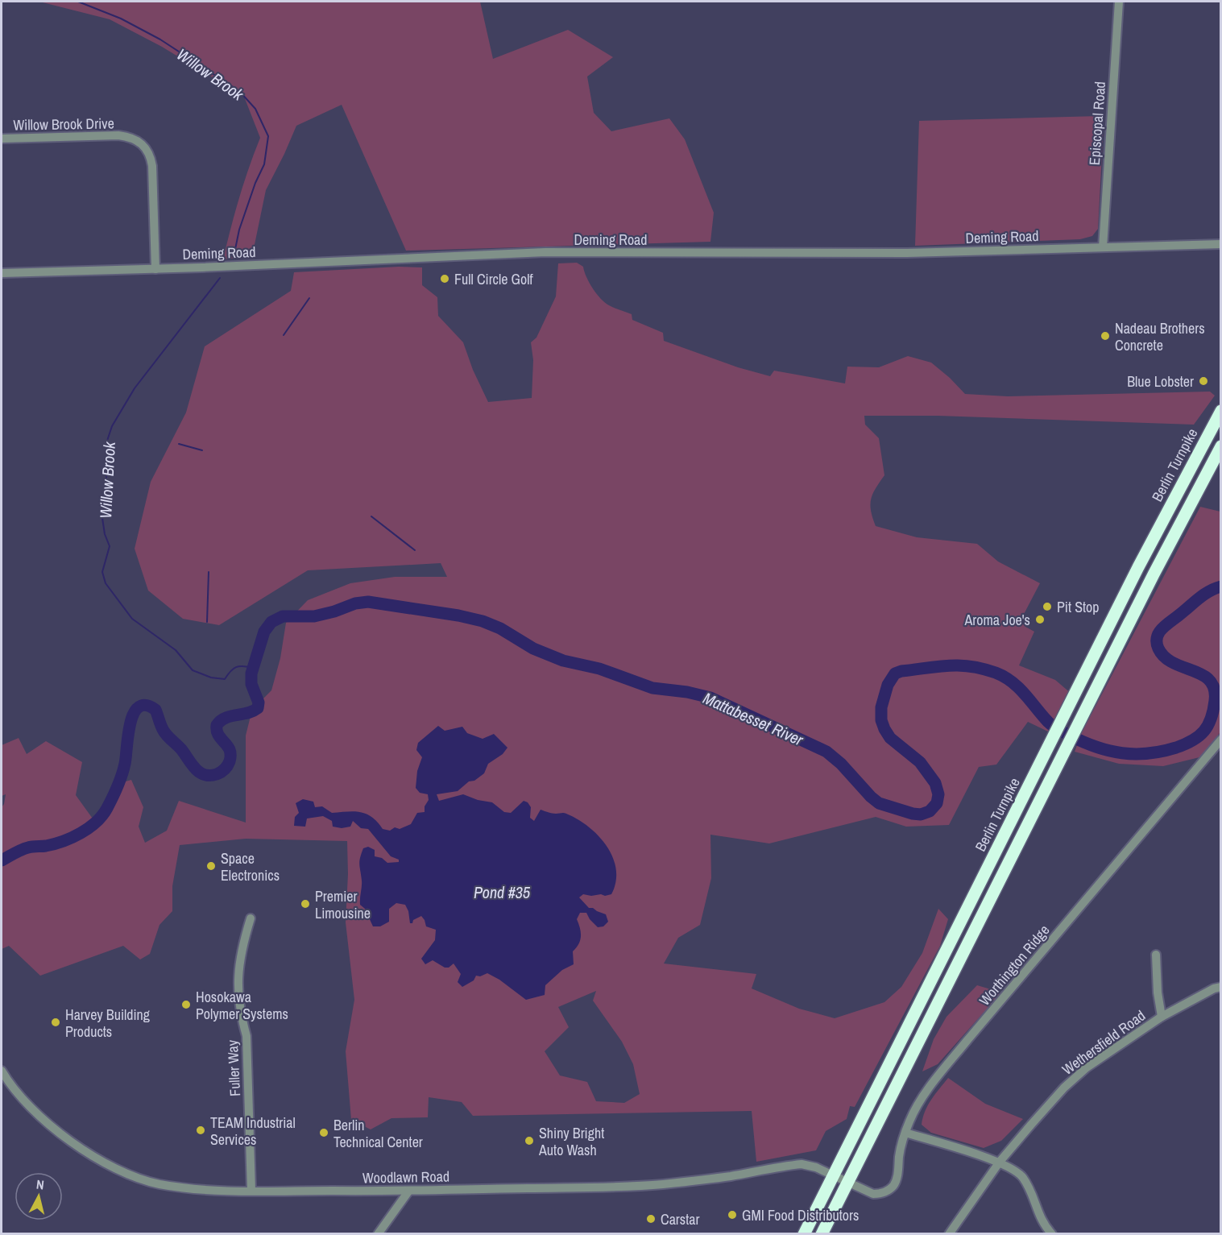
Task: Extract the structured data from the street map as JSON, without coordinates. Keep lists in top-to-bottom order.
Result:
{
  "streets": {
    "highway": ["Berlin Turnpike"],
    "street": [
      "Episcopal Road",
      "Willow Brook Drive",
      "Deming Road",
      "Worthington Ridge",
      "Wethersfield Road",
      "Fuller Way",
      "Woodlawn Road"
    ]
  },
  "crossings": [
    ["Episcopal Road", "Deming Road"],
    ["Willow Brook Drive", "Deming Road"],
    ["Berlin Turnpike", "Woodlawn Road"],
    ["Worthington Ridge", "Woodlawn Road"],
    ["Fuller Way", "Woodlawn Road"]
  ],
  "water": ["Willow Brook", "Mattabesset River", "Pond #35"],
  "places": [
    "Full Circle Golf",
    "Nadeau Brothers Concrete",
    "Blue Lobster",
    "Pit Stop",
    "Aroma Joe's",
    "Space Electronics",
    "Premier Limousine",
    "Hosokawa Polymer Systems",
    "Harvey Building Products",
    "TEAM Industrial Services",
    "Berlin Technical Center",
    "Shiny Bright Auto Wash",
    "GMI Food Distributors",
    "Carstar"
  ],
  "north": "top"
}
